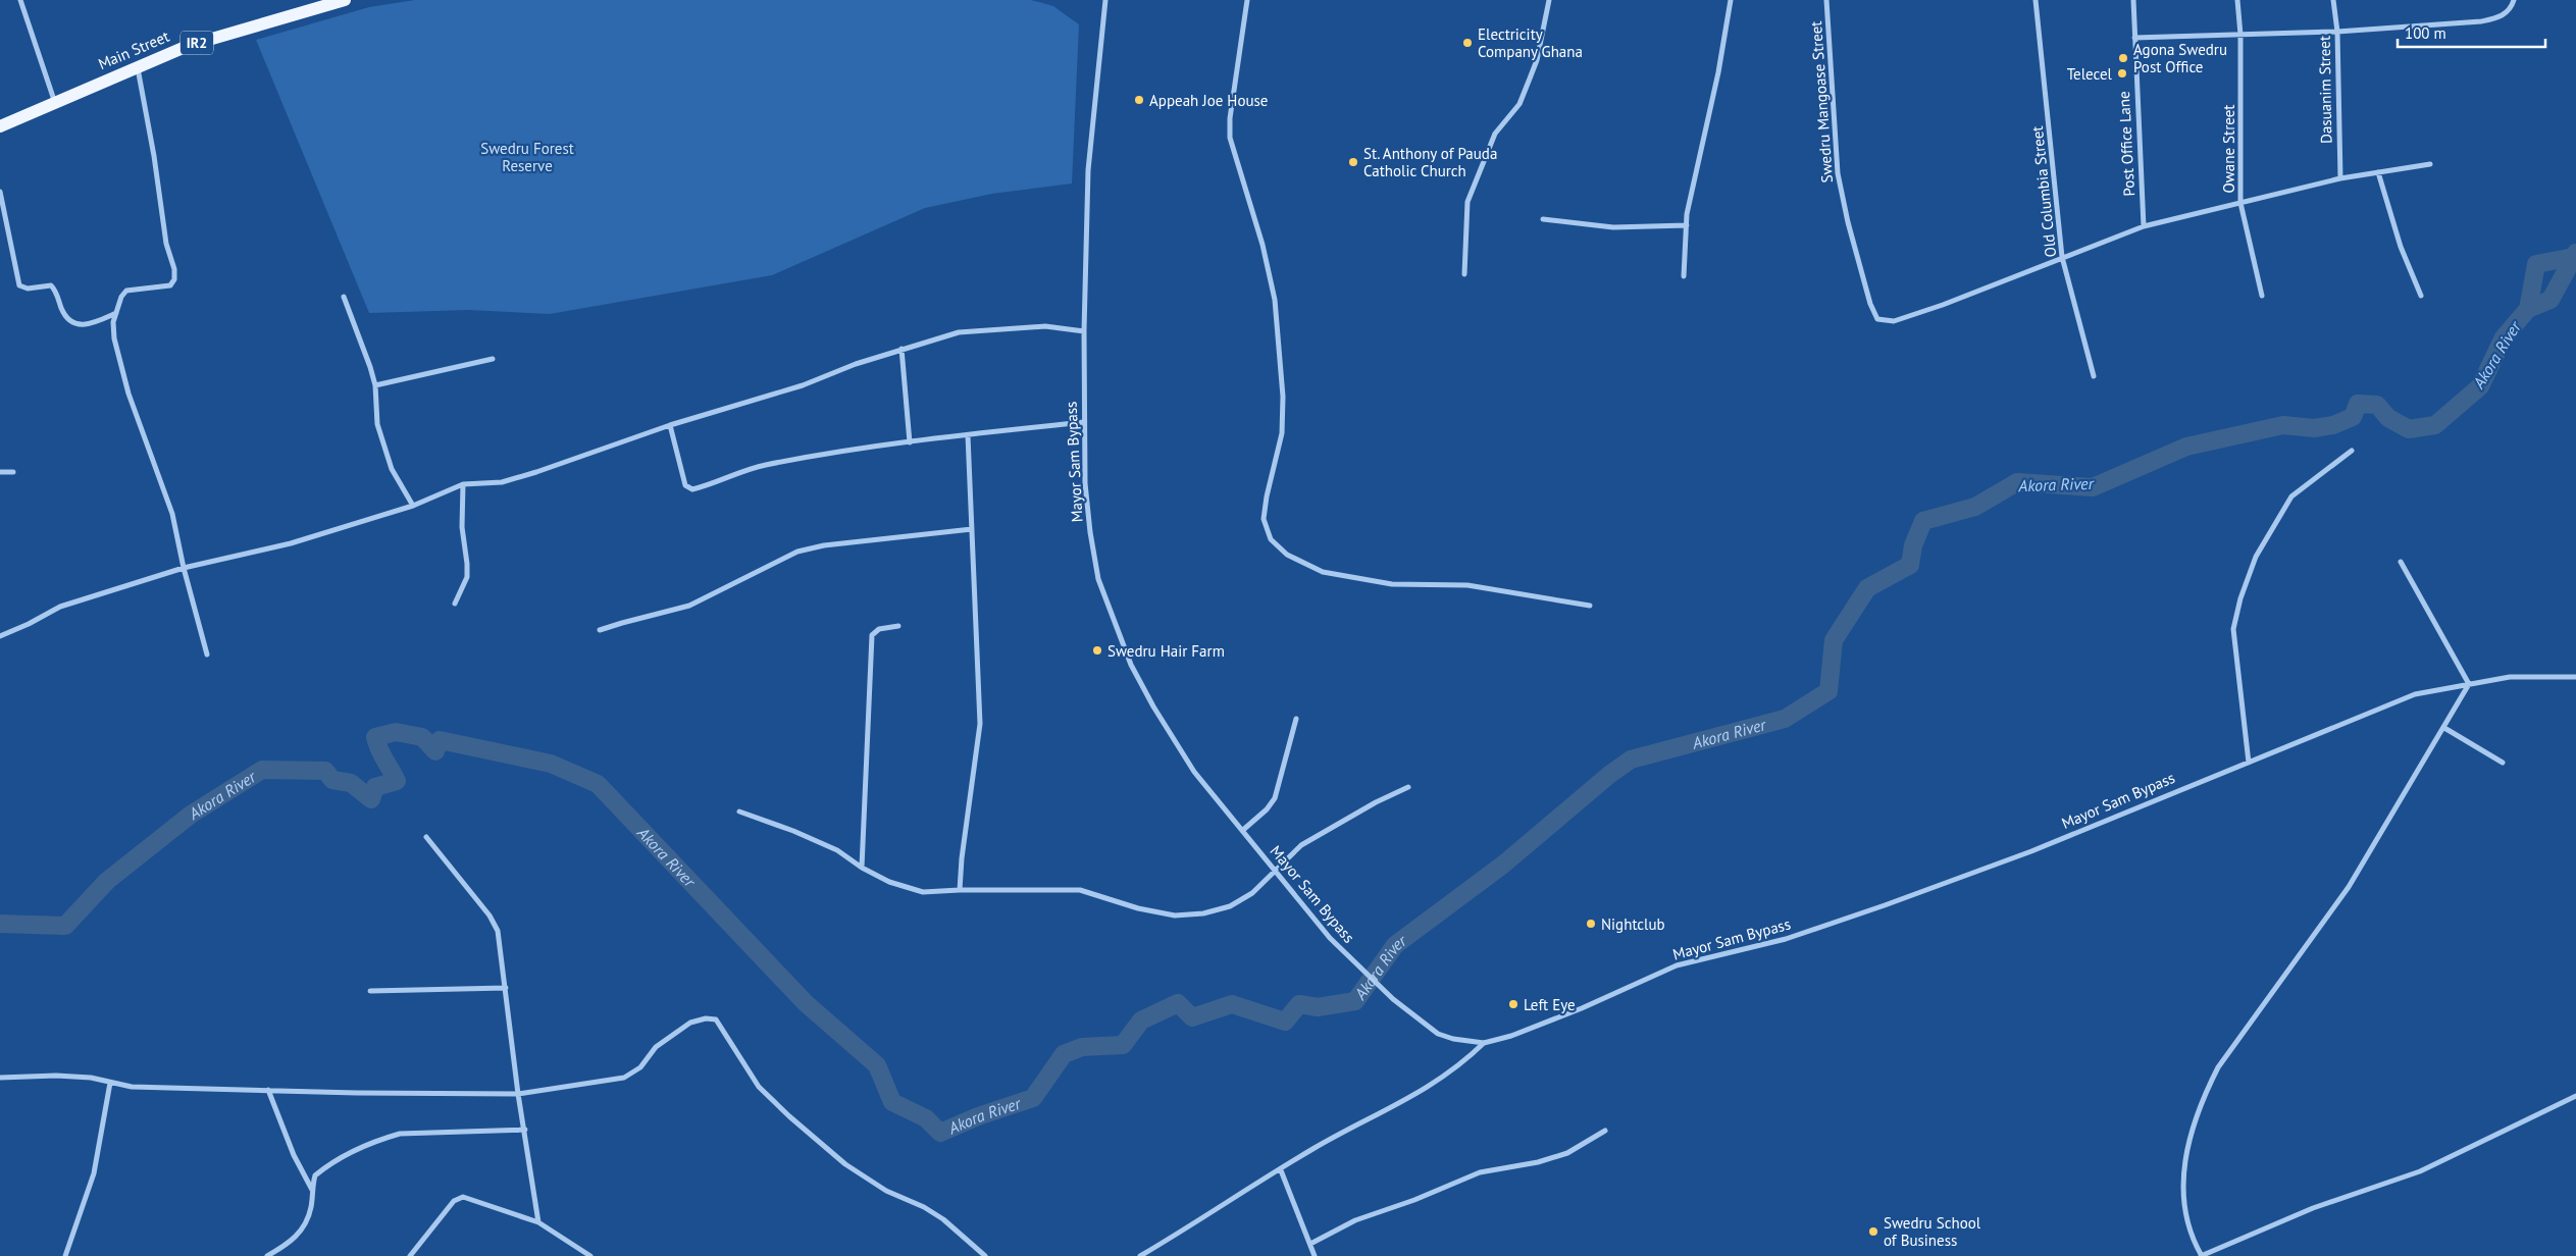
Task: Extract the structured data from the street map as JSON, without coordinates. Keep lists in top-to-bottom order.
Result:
{
  "streets": {
    "main road": ["IR2", "Main Street"],
    "street": [
      "Dasuanim Street",
      "Swedru Mangoase Street",
      "Post Office Lane",
      "Owane Street",
      "Old Columbia Street",
      "Mayor Sam Bypass"
    ]
  },
  "crossings": [
    ["IR2", "Main Street"],
    ["Swedru Mangoase Street", "Old Columbia Street"]
  ],
  "water": ["Akora River"],
  "parks": ["Swedru Forest Reserve"],
  "places": [
    "Electricity Company Ghana",
    "Agona Swedru Post Office",
    "Telecel",
    "Appeah Joe House",
    "St. Anthony of Pauda Catholic Church",
    "Swedru Hair Farm",
    "Nightclub",
    "Left Eye",
    "Swedru School of Business"
  ],
  "scale_bar": "100 m"
}
